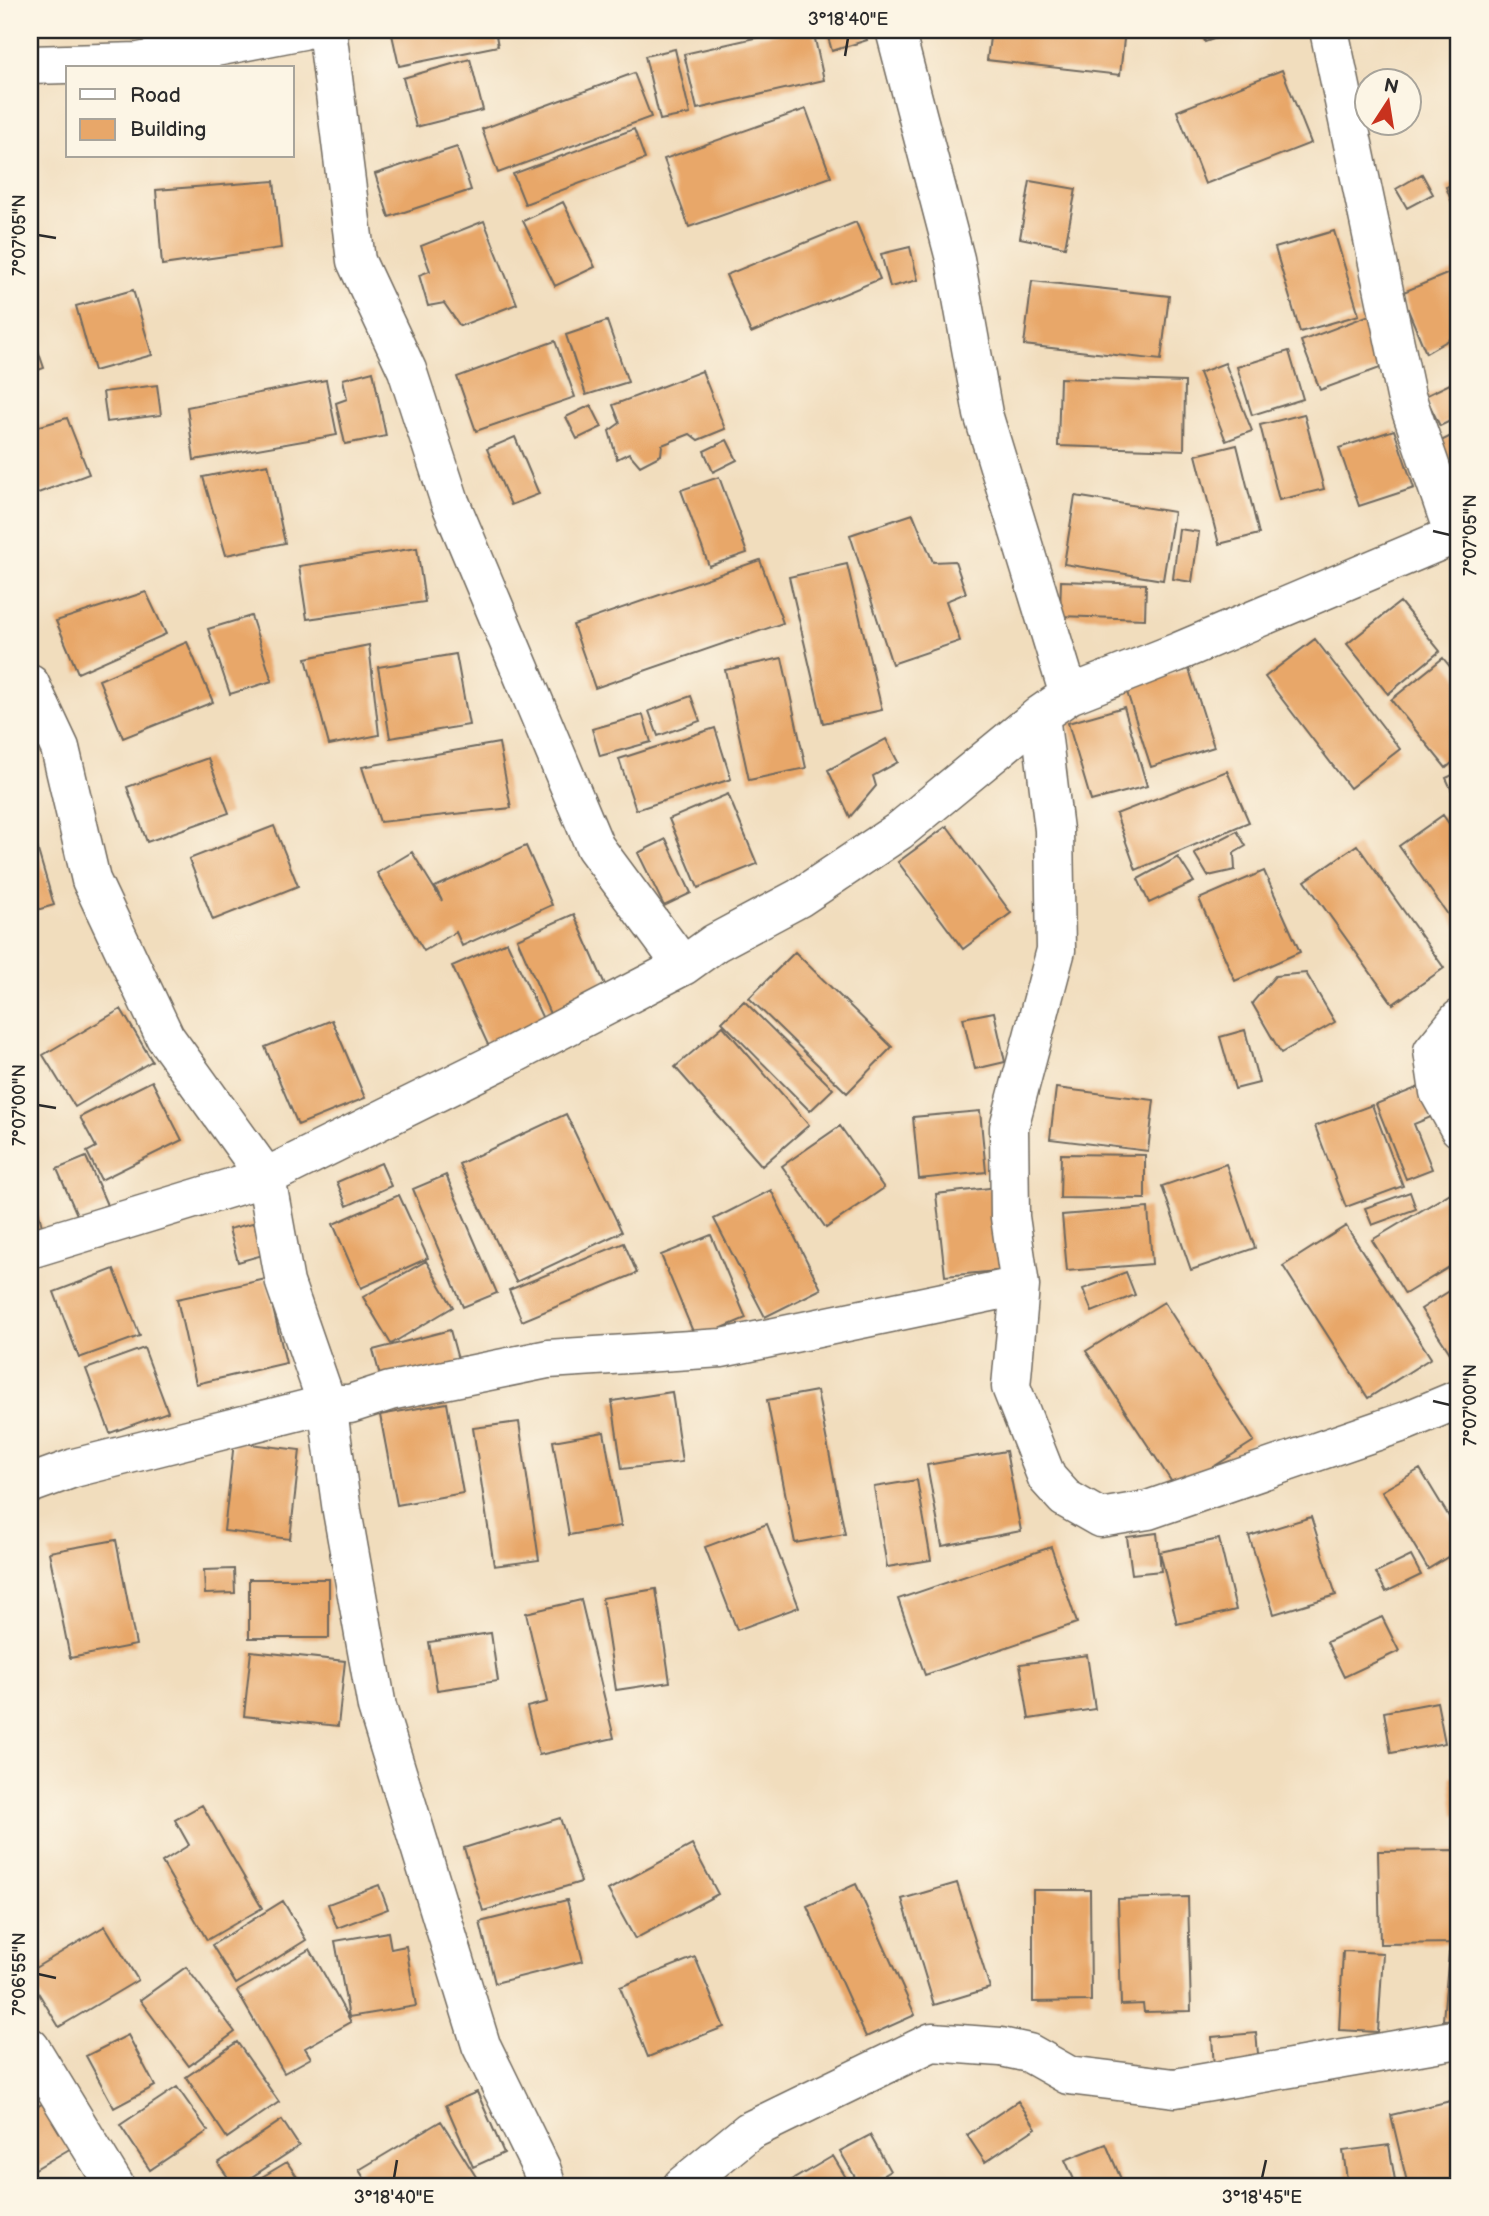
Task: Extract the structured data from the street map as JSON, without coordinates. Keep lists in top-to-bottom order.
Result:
{
  "legend": ["Road", "Building"],
  "north": "top",
  "coordinates": [
    "3°18'40\"E",
    "7°07'05\"N",
    "7°07'00\"N",
    "7°06'55\"N",
    "3°18'45\"E"
  ]
}
